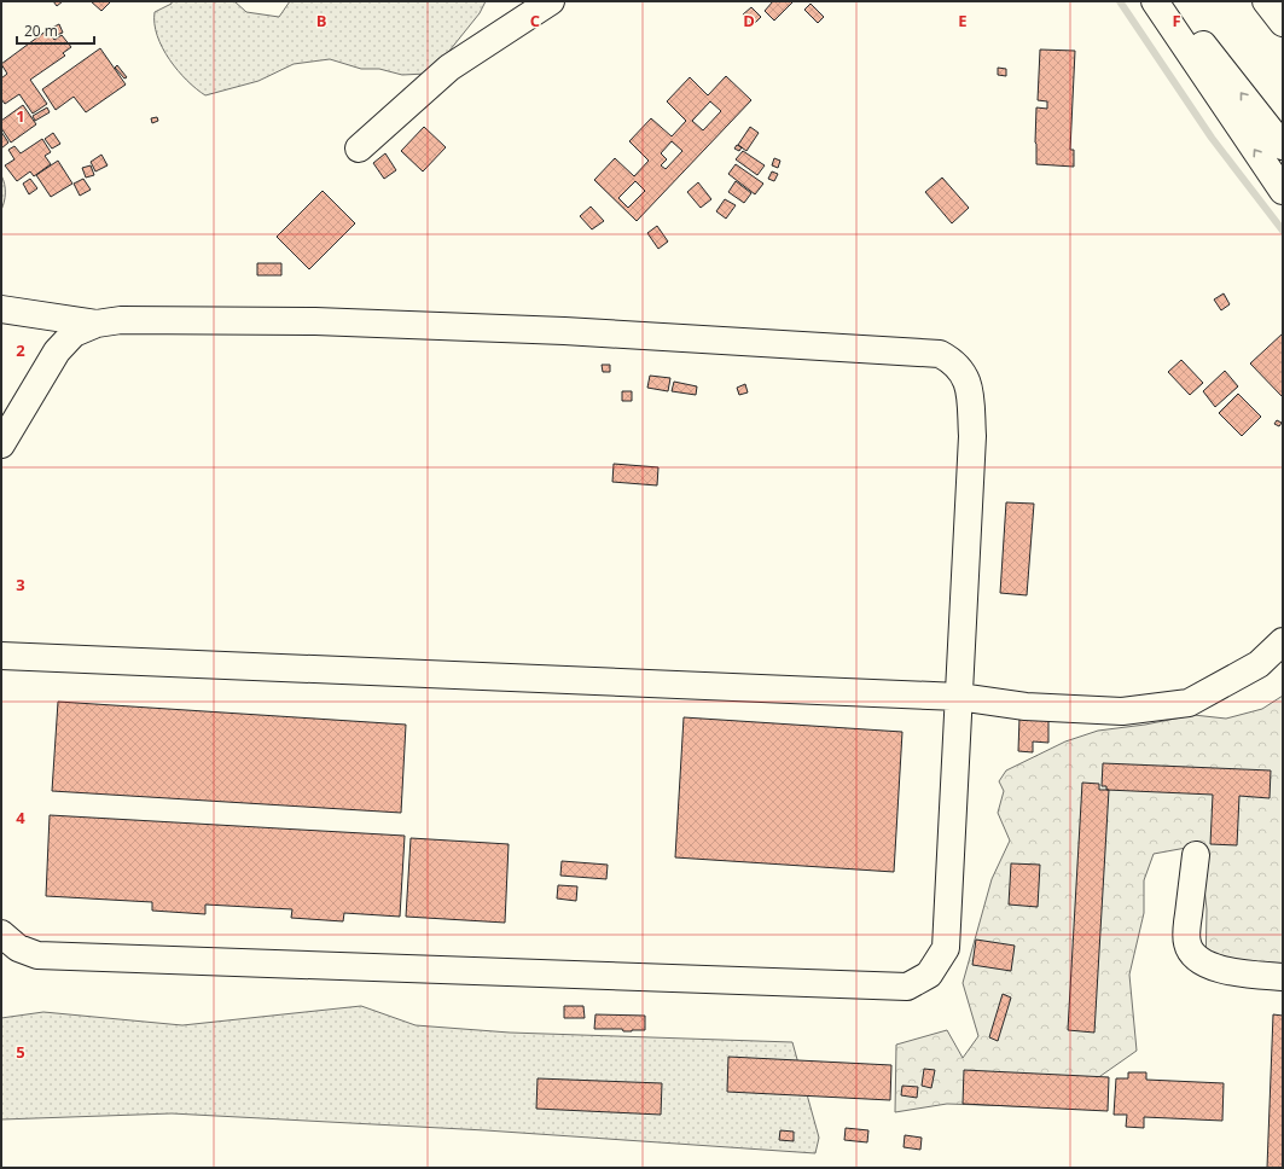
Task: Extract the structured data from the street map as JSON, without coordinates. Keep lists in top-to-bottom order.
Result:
{
  "scale_bar": "20 m",
  "grid": {
    "columns": [
      "B",
      "C",
      "D",
      "E",
      "F"
    ],
    "rows": [
      "1",
      "2",
      "3",
      "4",
      "5"
    ]
  }
}
